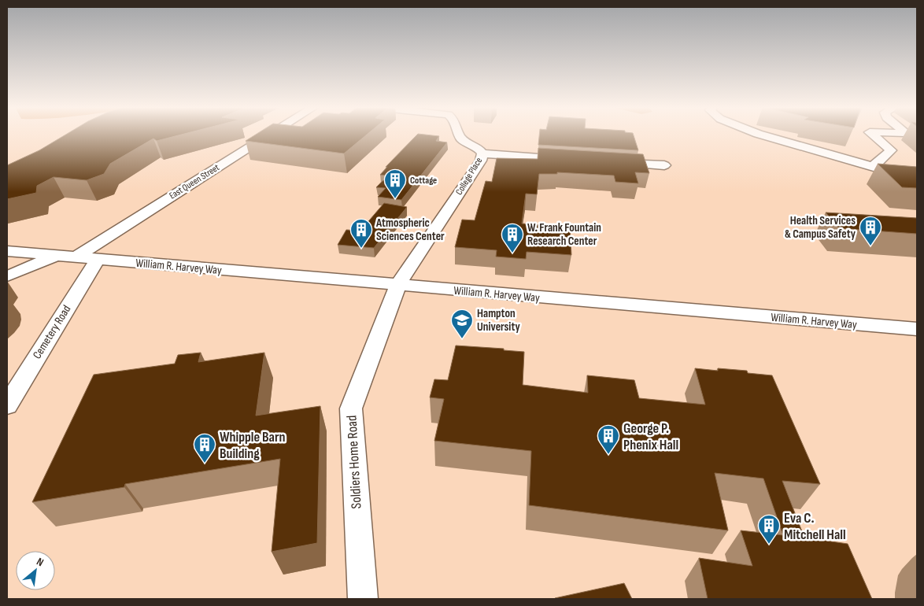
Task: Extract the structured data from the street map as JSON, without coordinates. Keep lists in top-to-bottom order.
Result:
{
  "streets": {
    "street": [
      "College Place",
      "East Queen Street",
      "William R. Harvey Way",
      "Cemetery Road",
      "Soldiers Home Road"
    ]
  },
  "crossings": [
    ["College Place", "William R. Harvey Way"],
    ["College Place", "Soldiers Home Road"],
    ["East Queen Street", "William R. Harvey Way"],
    ["William R. Harvey Way", "Cemetery Road"],
    ["William R. Harvey Way", "Soldiers Home Road"]
  ],
  "places": {
    "building": [
      "Cottage",
      "Health Services & Campus Safety",
      "Atmospheric Sciences Center",
      "W. Frank Fountain Research Center",
      "George P. Phenix Hall",
      "Whipple Barn Building",
      "Eva C. Mitchell Hall"
    ],
    "school or university": ["Hampton University"]
  },
  "north": "top right"
}
